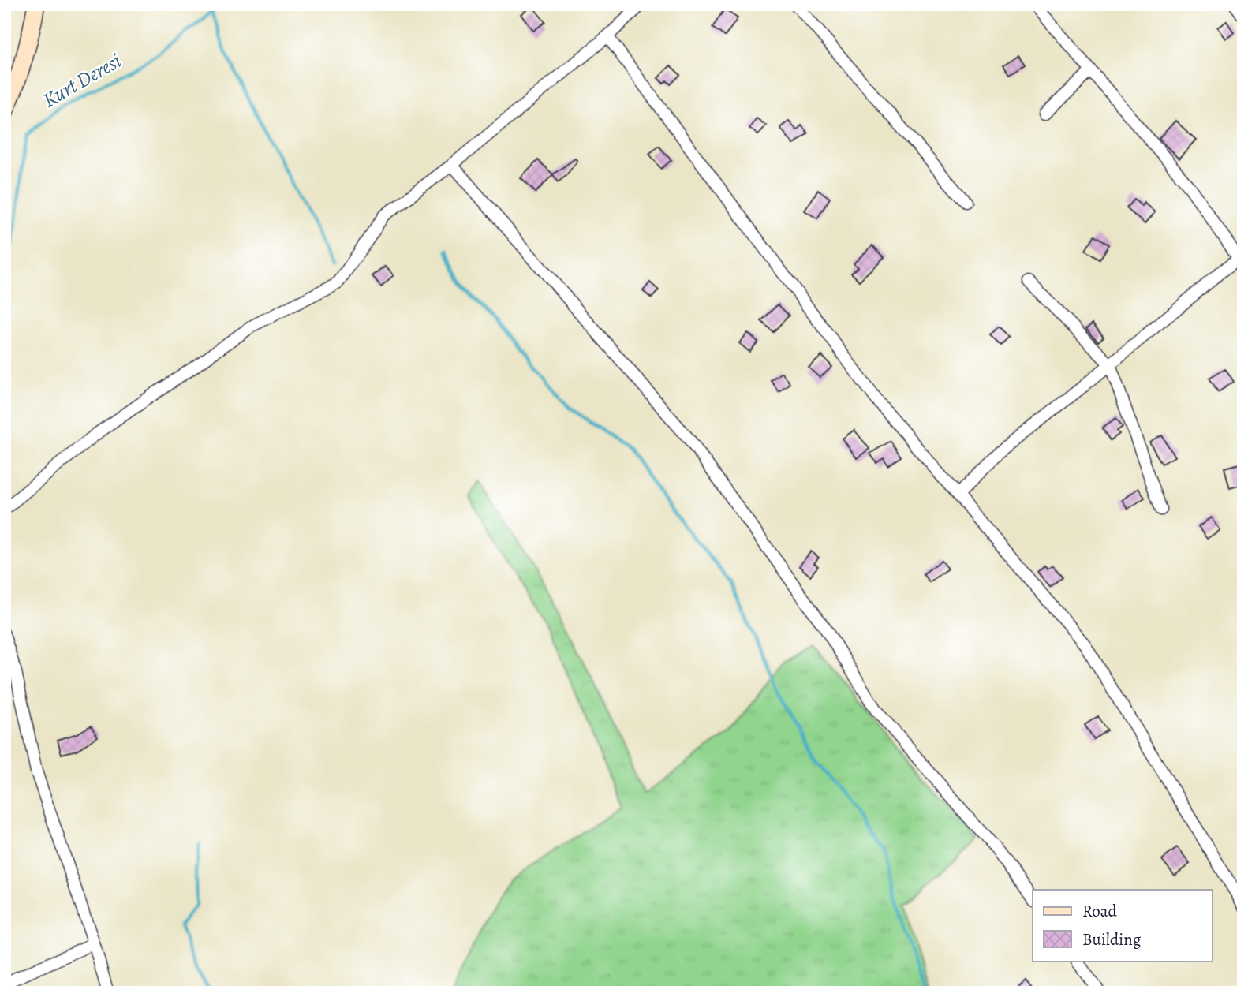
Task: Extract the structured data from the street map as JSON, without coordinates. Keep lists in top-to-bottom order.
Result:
{
  "water": ["Kurt Deresi"],
  "legend": ["Road", "Building"]
}
